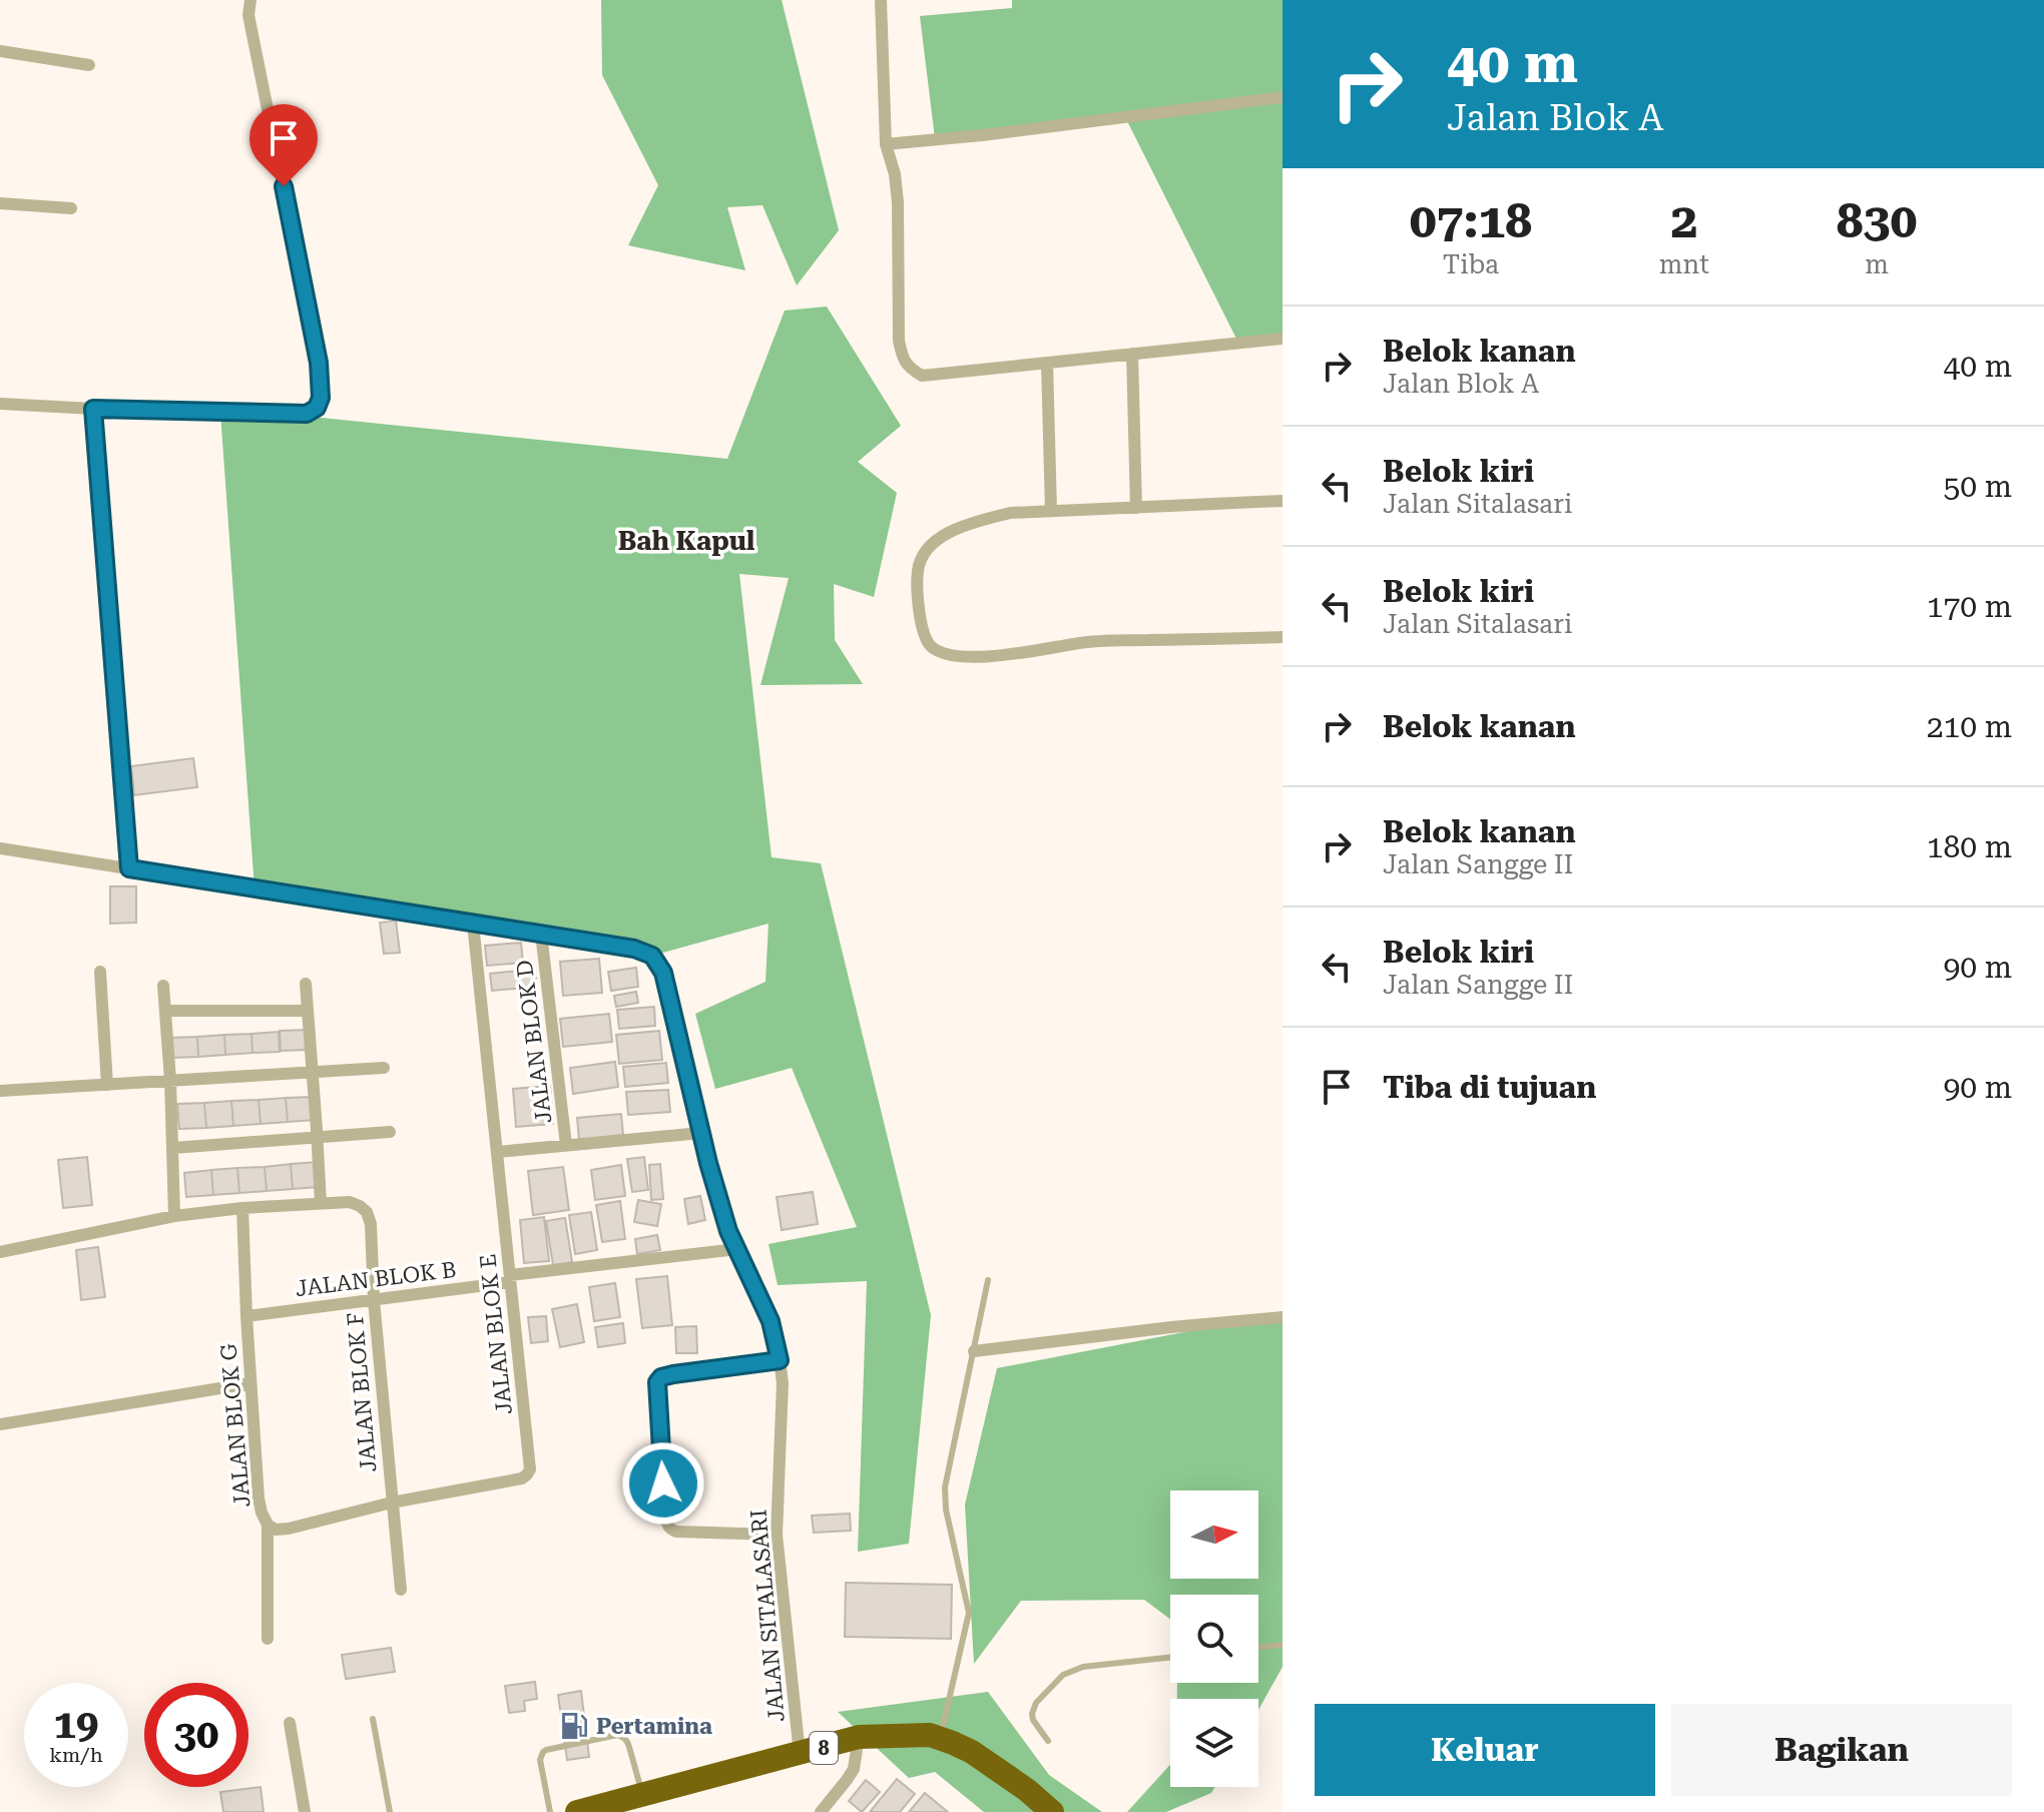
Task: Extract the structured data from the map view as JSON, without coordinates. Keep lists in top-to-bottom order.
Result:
{
  "streets": {
    "highway": ["8"],
    "street": [
      "JALAN BLOK D",
      "JALAN BLOK B",
      "JALAN BLOK E",
      "JALAN BLOK F",
      "JALAN BLOK G",
      "JALAN SITALASARI"
    ]
  },
  "crossings": [
    ["JALAN BLOK D", "JALAN SITALASARI"],
    ["JALAN BLOK B", "JALAN BLOK E"],
    ["JALAN BLOK B", "JALAN BLOK F"],
    ["JALAN BLOK B", "JALAN BLOK G"],
    ["JALAN BLOK B", "JALAN SITALASARI"],
    ["JALAN BLOK E", "JALAN BLOK F"],
    ["JALAN BLOK E", "JALAN BLOK G"],
    ["JALAN BLOK E", "JALAN SITALASARI"],
    ["JALAN SITALASARI", "8"]
  ],
  "districts": ["Bah Kapul"],
  "places": {
    "fuel station": ["Pertamina"]
  },
  "north": "right",
  "page": {
    "turn": ["40 m", "Jalan Blok A"],
    "eta": [
      "07:18",
      "Tiba",
      "2",
      "mnt",
      "830",
      "m"
    ],
    "list": [
      {
        "name": "Belok kanan",
        "note": "Jalan Blok A",
        "value": "40 m"
      },
      {
        "name": "Belok kiri",
        "note": "Jalan Sitalasari",
        "value": "50 m"
      },
      {
        "name": "Belok kiri",
        "note": "Jalan Sitalasari",
        "value": "170 m"
      },
      {
        "name": "Belok kanan",
        "value": "210 m"
      },
      {
        "name": "Belok kanan",
        "note": "Jalan Sangge II",
        "value": "180 m"
      },
      {
        "name": "Belok kiri",
        "note": "Jalan Sangge II",
        "value": "90 m"
      },
      {
        "name": "Tiba di tujuan",
        "value": "90 m"
      }
    ],
    "speed": "19 km/h",
    "limit": "30",
    "buttons": ["Keluar", "Bagikan"]
  }
}
